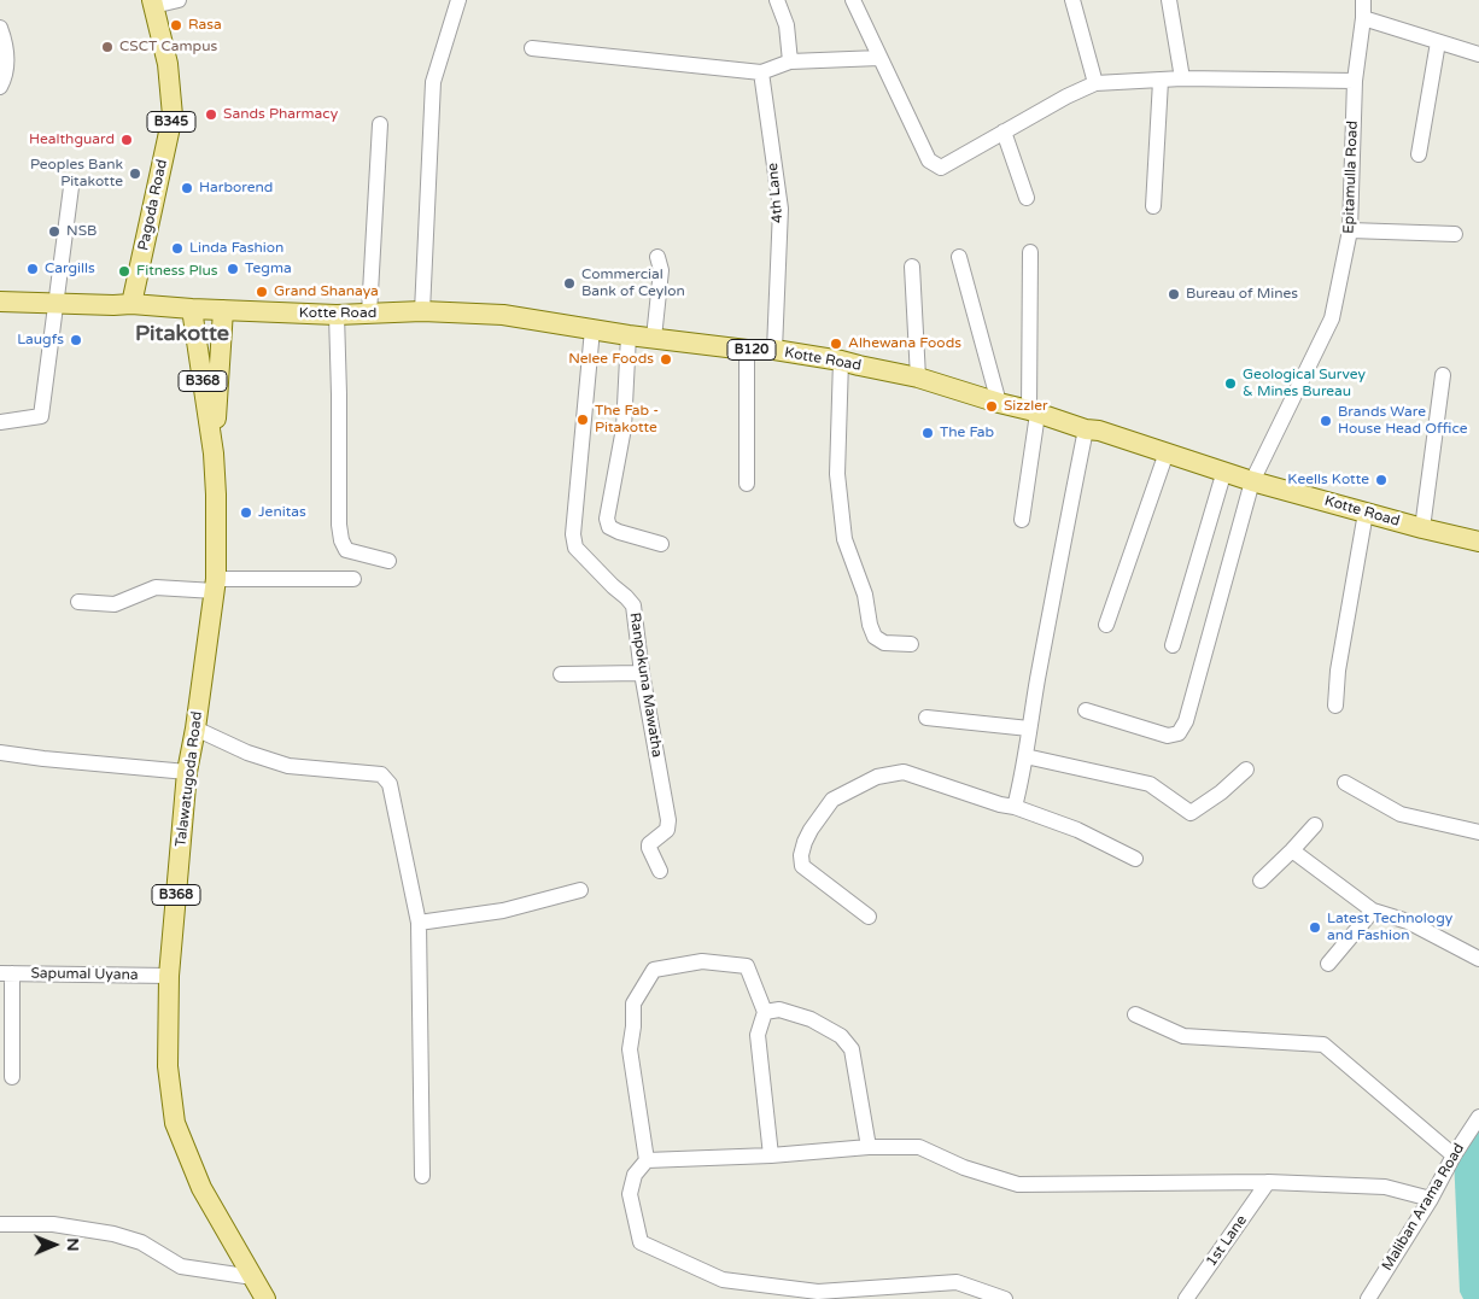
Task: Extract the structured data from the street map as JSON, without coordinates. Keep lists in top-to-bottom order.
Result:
{
  "streets": {
    "main road": [
      "B345",
      "Pagoda Road",
      "Kotte Road",
      "B120",
      "B368",
      "Talawatugoda Road"
    ],
    "street": [
      "Epitamulla Road",
      "4th Lane",
      "Ranpokuna Mawatha",
      "Sapumal Uyana",
      "Maliban Arama Road",
      "1st Lane"
    ]
  },
  "crossings": [
    ["Epitamulla Road", "Kotte Road"],
    ["4th Lane", "Kotte Road"],
    ["Pagoda Road", "Kotte Road"],
    ["Kotte Road", "Ranpokuna Mawatha"],
    ["Kotte Road", "Talawatugoda Road"],
    ["Talawatugoda Road", "Sapumal Uyana"]
  ],
  "districts": ["Pitakotte"],
  "places": [
    "Rasa",
    "CSCT Campus",
    "Sands Pharmacy",
    "Healthguard",
    "Peoples Bank Pitakotte",
    "Harborend",
    "NSB",
    "Linda Fashion",
    "Cargills",
    "Tegma",
    "Fitness Plus",
    "Commercial Bank of Ceylon",
    "Grand Shanaya",
    "Bureau of Mines",
    "Laugfs",
    "Alhewana Foods",
    "Nelee Foods",
    "Geological Survey & Mines Bureau",
    "Sizzler",
    "The Fab - Pitakotte",
    "Brands Ware House Head Office",
    "The Fab",
    "Keells Kotte",
    "Jenitas",
    "Latest Technology and Fashion"
  ],
  "north": "right"
}
